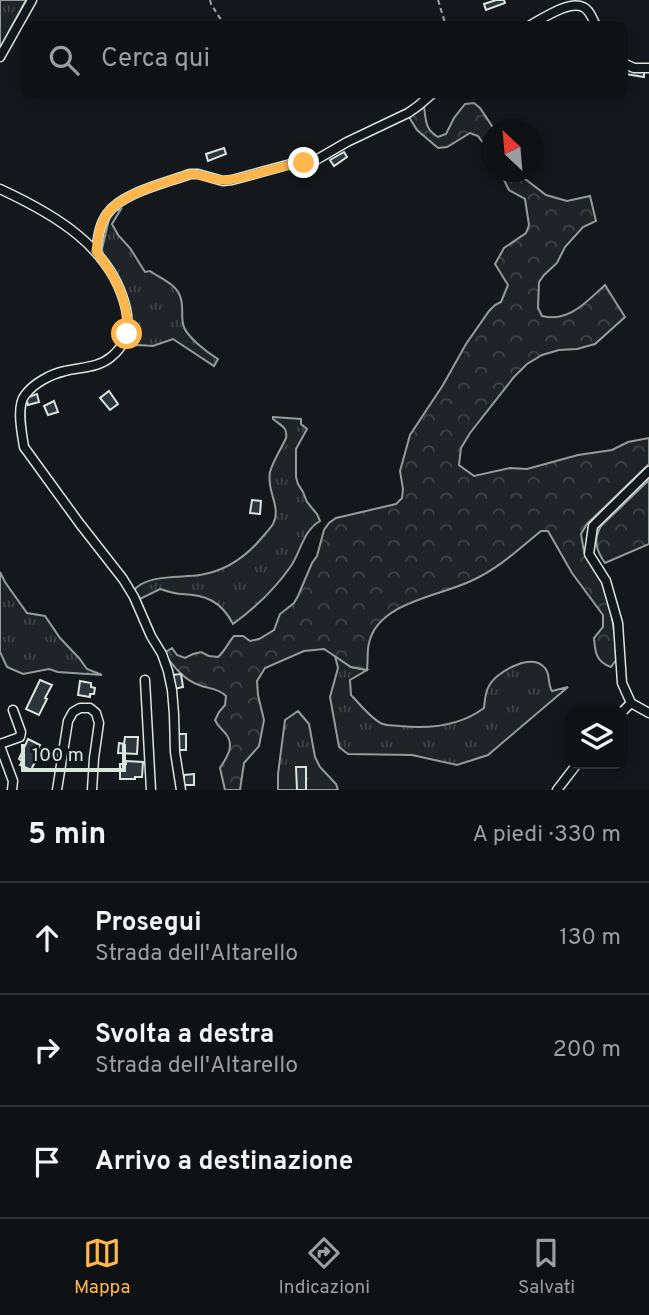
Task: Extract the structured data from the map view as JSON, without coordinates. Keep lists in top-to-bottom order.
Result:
{
  "scale_bar": "100 m",
  "north": "top left",
  "page": {
    "search": "Cerca qui",
    "scale": "100 m",
    "heading": ["5 min", "A piedi · 330 m"],
    "list": [
      ["Prosegui", "Strada dell'Altarello", "130 m"],
      ["Svolta a destra", "Strada dell'Altarello", "200 m"],
      "Arrivo a destinazione"
    ],
    "nav": ["Mappa", "Indicazioni", "Salvati"]
  }
}
